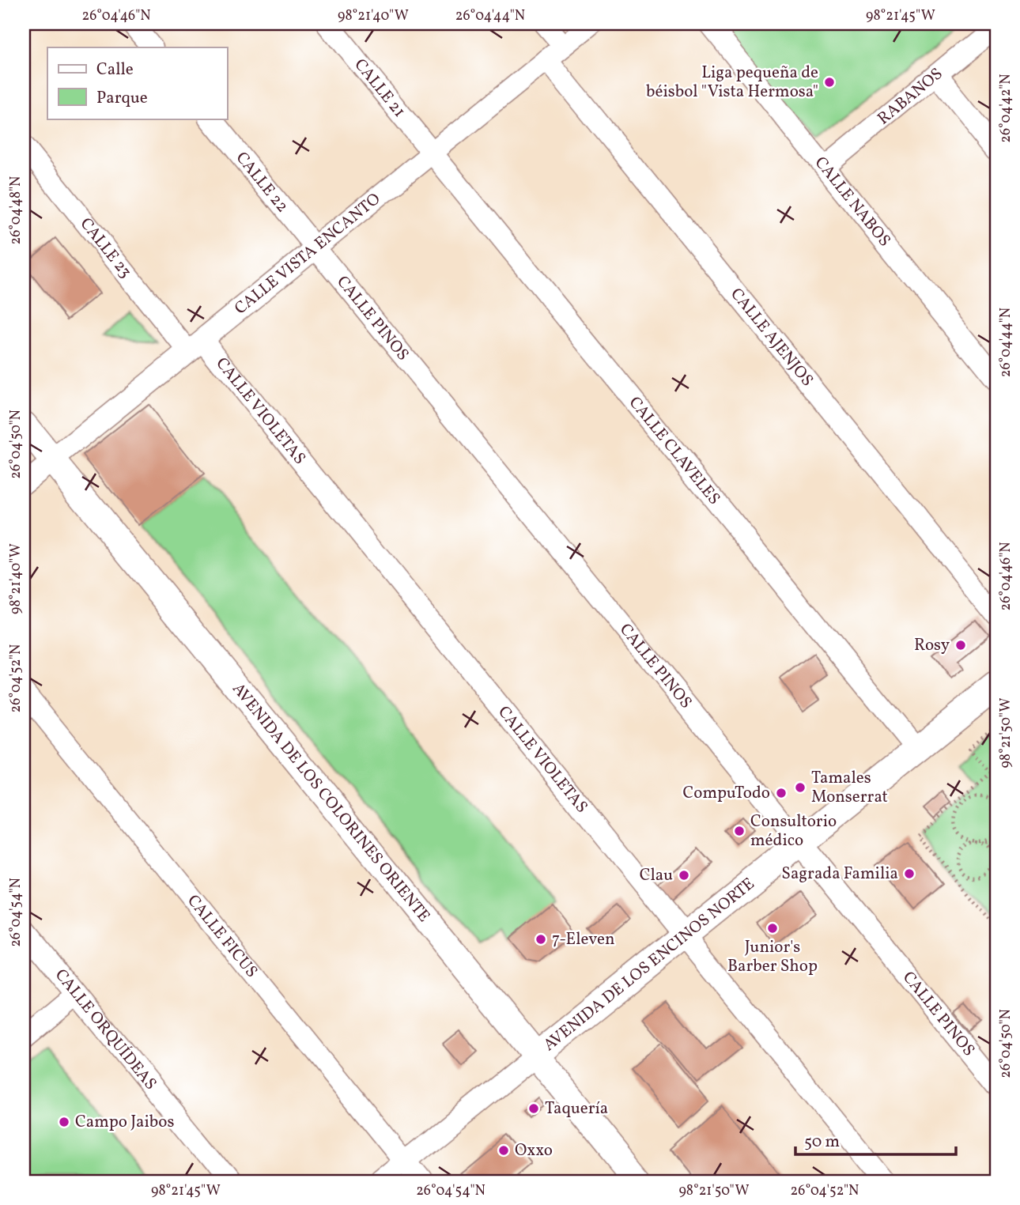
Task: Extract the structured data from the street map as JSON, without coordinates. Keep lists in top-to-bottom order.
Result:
{
  "streets": {
    "street": [
      "CALLE 21",
      "RABANOS",
      "CALLE 22",
      "CALLE NABOS",
      "CALLE 23",
      "CALLE VISTA ENCANTO",
      "CALLE PINOS",
      "CALLE AJENJOS",
      "CALLE VIOLETAS",
      "CALLE CLAVELES",
      "AVENIDA DE LOS COLORINES ORIENTE",
      "CALLE FICUS",
      "AVENIDA DE LOS ENCINOS NORTE",
      "CALLE ORQUÍDEAS"
    ]
  },
  "crossings": [
    ["CALLE 21", "CALLE VISTA ENCANTO"],
    ["CALLE 21", "CALLE CLAVELES"],
    ["RABANOS", "CALLE NABOS"],
    ["CALLE 22", "CALLE VISTA ENCANTO"],
    ["CALLE 22", "CALLE PINOS"],
    ["CALLE 23", "CALLE VISTA ENCANTO"],
    ["CALLE 23", "CALLE VIOLETAS"],
    ["CALLE VISTA ENCANTO", "CALLE PINOS"],
    ["CALLE VISTA ENCANTO", "CALLE AJENJOS"],
    ["CALLE VISTA ENCANTO", "CALLE VIOLETAS"],
    ["CALLE VISTA ENCANTO", "CALLE CLAVELES"],
    ["CALLE VISTA ENCANTO", "AVENIDA DE LOS COLORINES ORIENTE"],
    ["CALLE PINOS", "AVENIDA DE LOS ENCINOS NORTE"],
    ["CALLE VIOLETAS", "AVENIDA DE LOS ENCINOS NORTE"],
    ["CALLE CLAVELES", "AVENIDA DE LOS ENCINOS NORTE"],
    ["AVENIDA DE LOS COLORINES ORIENTE", "AVENIDA DE LOS ENCINOS NORTE"],
    ["CALLE FICUS", "AVENIDA DE LOS ENCINOS NORTE"]
  ],
  "places": [
    "Liga pequeña de béisbol \"Vista Hermosa\"",
    "Rosy",
    "Tamales Monserrat",
    "CompuTodo",
    "Consultorio médico",
    "Sagrada Familia",
    "Clau",
    "Junior's Barber Shop",
    "7-Eleven",
    "Taquería",
    "Campo Jaibos",
    "Oxxo"
  ],
  "legend": ["Calle", "Parque"],
  "scale_bar": "50 m",
  "coordinates": [
    "26°04'46\"N",
    "98°21'40\"W",
    "26°04'44\"N",
    "98°21'45\"W",
    "26°04'42\"N",
    "26°04'48\"N",
    "26°04'50\"N",
    "26°04'52\"N",
    "98°21'50\"W",
    "26°04'54\"N"
  ]
}
